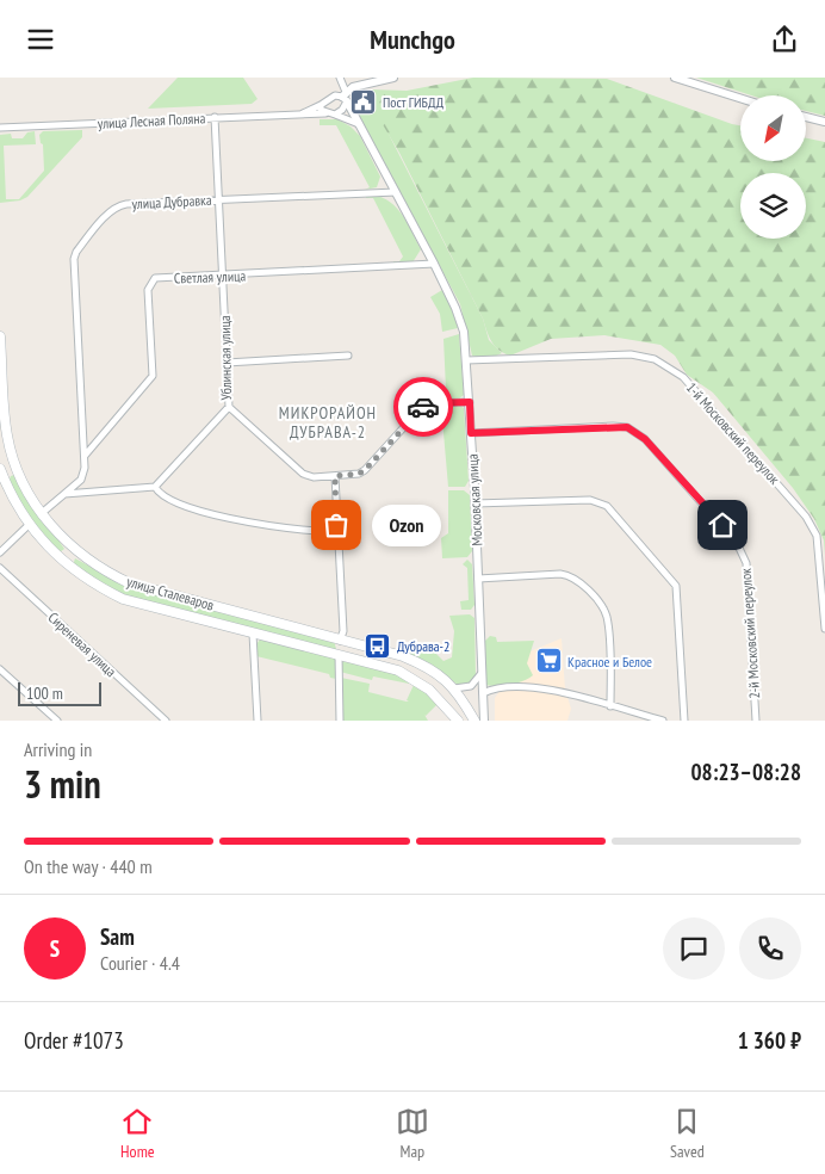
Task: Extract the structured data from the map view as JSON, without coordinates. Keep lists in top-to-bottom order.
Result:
{
  "streets": {
    "main road": ["улица Сталеваров"],
    "street": [
      "улица Лесная Поляна",
      "улица Дубравка",
      "Светлая улица",
      "Ублинская улица",
      "1-й Московский переулок",
      "Московская улица",
      "2-й Московский переулок",
      "Сиреневая улица"
    ]
  },
  "crossings": [
    ["улица Лесная Поляна", "Ублинская улица"],
    ["улица Лесная Поляна", "Московская улица"],
    ["улица Дубравка", "Светлая улица"],
    ["улица Дубравка", "Ублинская улица"],
    ["улица Дубравка", "Московская улица"],
    ["Светлая улица", "Ублинская улица"],
    ["Светлая улица", "Московская улица"],
    ["1-й Московский переулок", "Московская улица"],
    ["Московская улица", "2-й Московский переулок"]
  ],
  "districts": ["МИКРОРАЙОН ДУБРАВА-2"],
  "places": {
    "public building": ["Пост ГИБДД"],
    "other": ["Ozon"],
    "bus stop": ["Дубрава-2"],
    "supermarket": ["Красное и Белое"]
  },
  "scale_bar": "100 m",
  "north": "bottom left",
  "page": {
    "header": "Munchgo",
    "bubble": "Ozon",
    "scale": "100 m",
    "heading": ["3 min", "Arriving in", "08:23–08:28"],
    "panel": [
      "Sam",
      "Courier · 4.4",
      "Order #1073",
      "1 360 ₽"
    ],
    "bar": "On the way · 440 m",
    "round": "S",
    "tabs": ["Home", "Map", "Saved"]
  }
}
